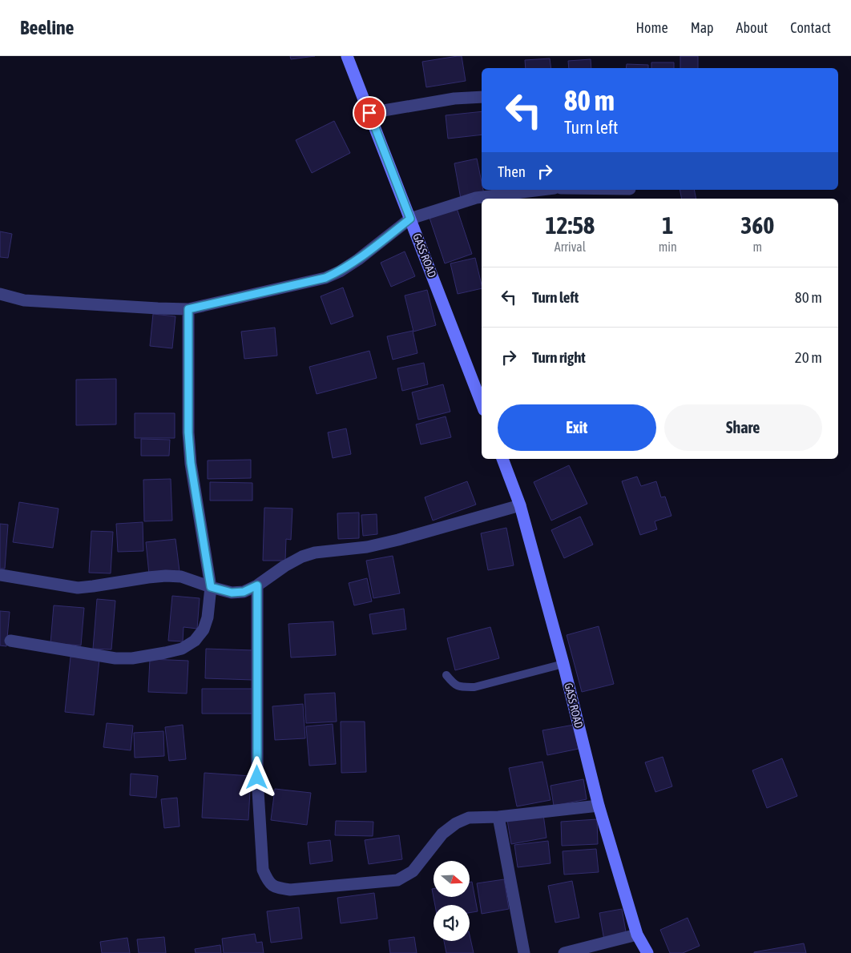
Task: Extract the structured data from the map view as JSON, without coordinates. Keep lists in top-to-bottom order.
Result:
{
  "streets": {
    "main road": ["GASS ROAD"]
  },
  "north": "right",
  "page": {
    "header": "Beeline",
    "nav": [
      "Home",
      "Map",
      "About",
      "Contact"
    ],
    "turn": ["80 m", "Turn left"],
    "then": "Then",
    "eta": [
      "12:58",
      "Arrival",
      "1",
      "min",
      "360",
      "m"
    ],
    "list": [
      {
        "name": "Turn left",
        "value": "80 m"
      },
      {
        "name": "Turn right",
        "value": "20 m"
      }
    ],
    "buttons": ["Exit", "Share"]
  }
}
